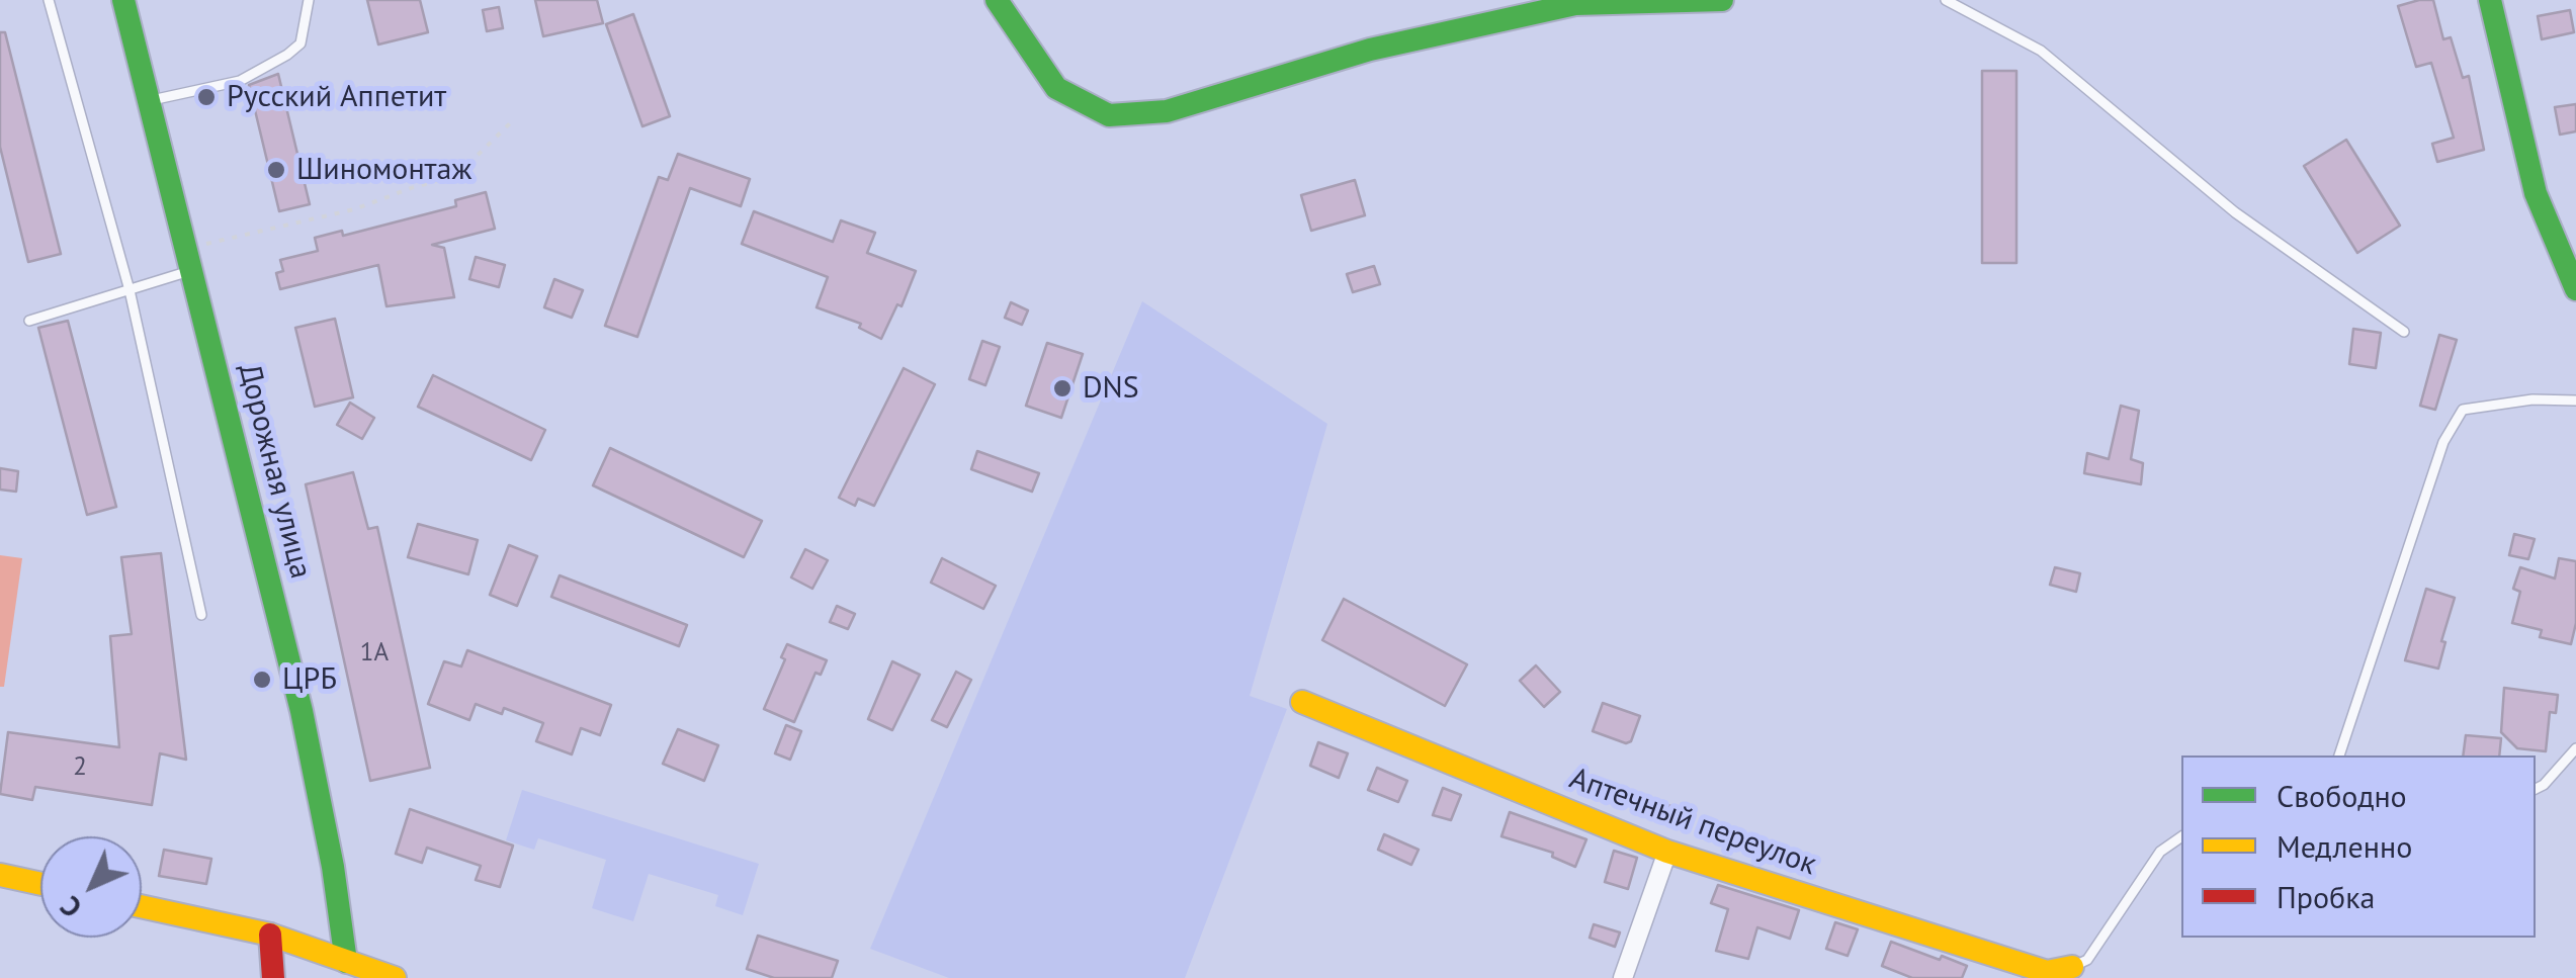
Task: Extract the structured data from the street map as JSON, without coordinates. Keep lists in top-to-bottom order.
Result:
{
  "streets": {
    "street": ["Дорожная улица", "Аптечный переулок"]
  },
  "places": [
    "Русский Аппетит",
    "Шиномонтаж",
    "DNS",
    "ЦРБ"
  ],
  "house_numbers": ["1А", "2"],
  "legend": ["Свободно", "Медленно", "Пробка"],
  "north": "bottom left"
}
